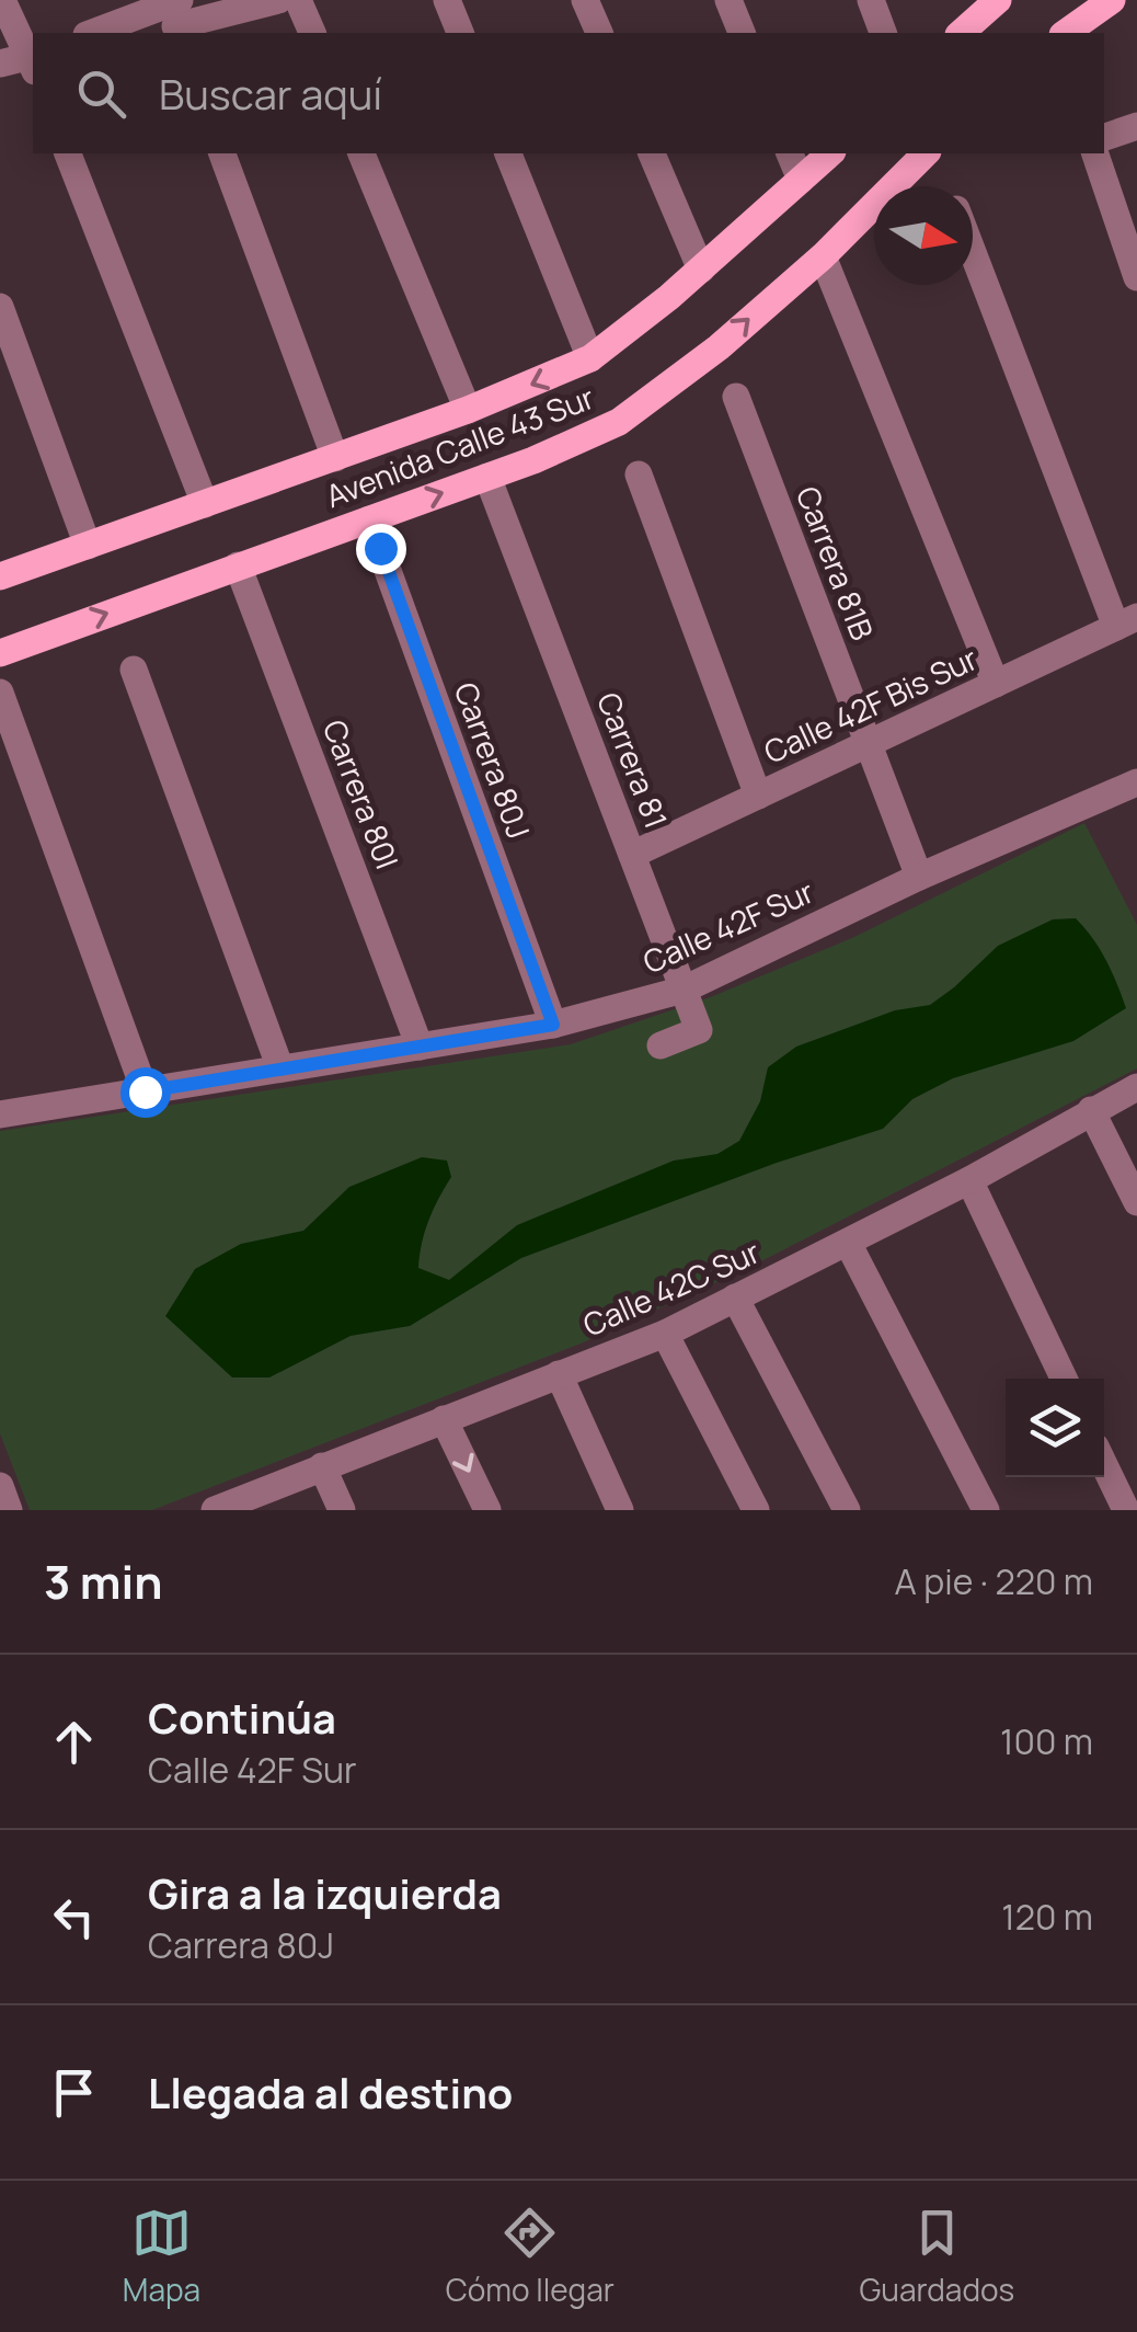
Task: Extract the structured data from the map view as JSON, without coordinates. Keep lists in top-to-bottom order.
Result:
{
  "streets": {
    "main road": ["Avenida Calle 43 Sur"],
    "street": [
      "Carrera 81B",
      "Calle 42F Bis Sur",
      "Carrera 80J",
      "Carrera 81",
      "Carrera 80I",
      "Calle 42F Sur",
      "Calle 42C Sur"
    ]
  },
  "crossings": [
    ["Avenida Calle 43 Sur", "Carrera 80J"],
    ["Avenida Calle 43 Sur", "Carrera 81"],
    ["Avenida Calle 43 Sur", "Carrera 80I"],
    ["Carrera 81B", "Calle 42F Bis Sur"],
    ["Carrera 81B", "Calle 42F Sur"],
    ["Calle 42F Bis Sur", "Carrera 81"],
    ["Carrera 80J", "Calle 42F Sur"],
    ["Carrera 81", "Calle 42F Sur"],
    ["Carrera 80I", "Calle 42F Sur"]
  ],
  "north": "right",
  "page": {
    "search": "Buscar aquí",
    "heading": ["3 min", "A pie · 220 m"],
    "list": [
      ["Continúa", "Calle 42F Sur", "100 m"],
      ["Gira a la izquierda", "Carrera 80J", "120 m"],
      "Llegada al destino"
    ],
    "nav": ["Mapa", "Cómo llegar", "Guardados"]
  }
}
